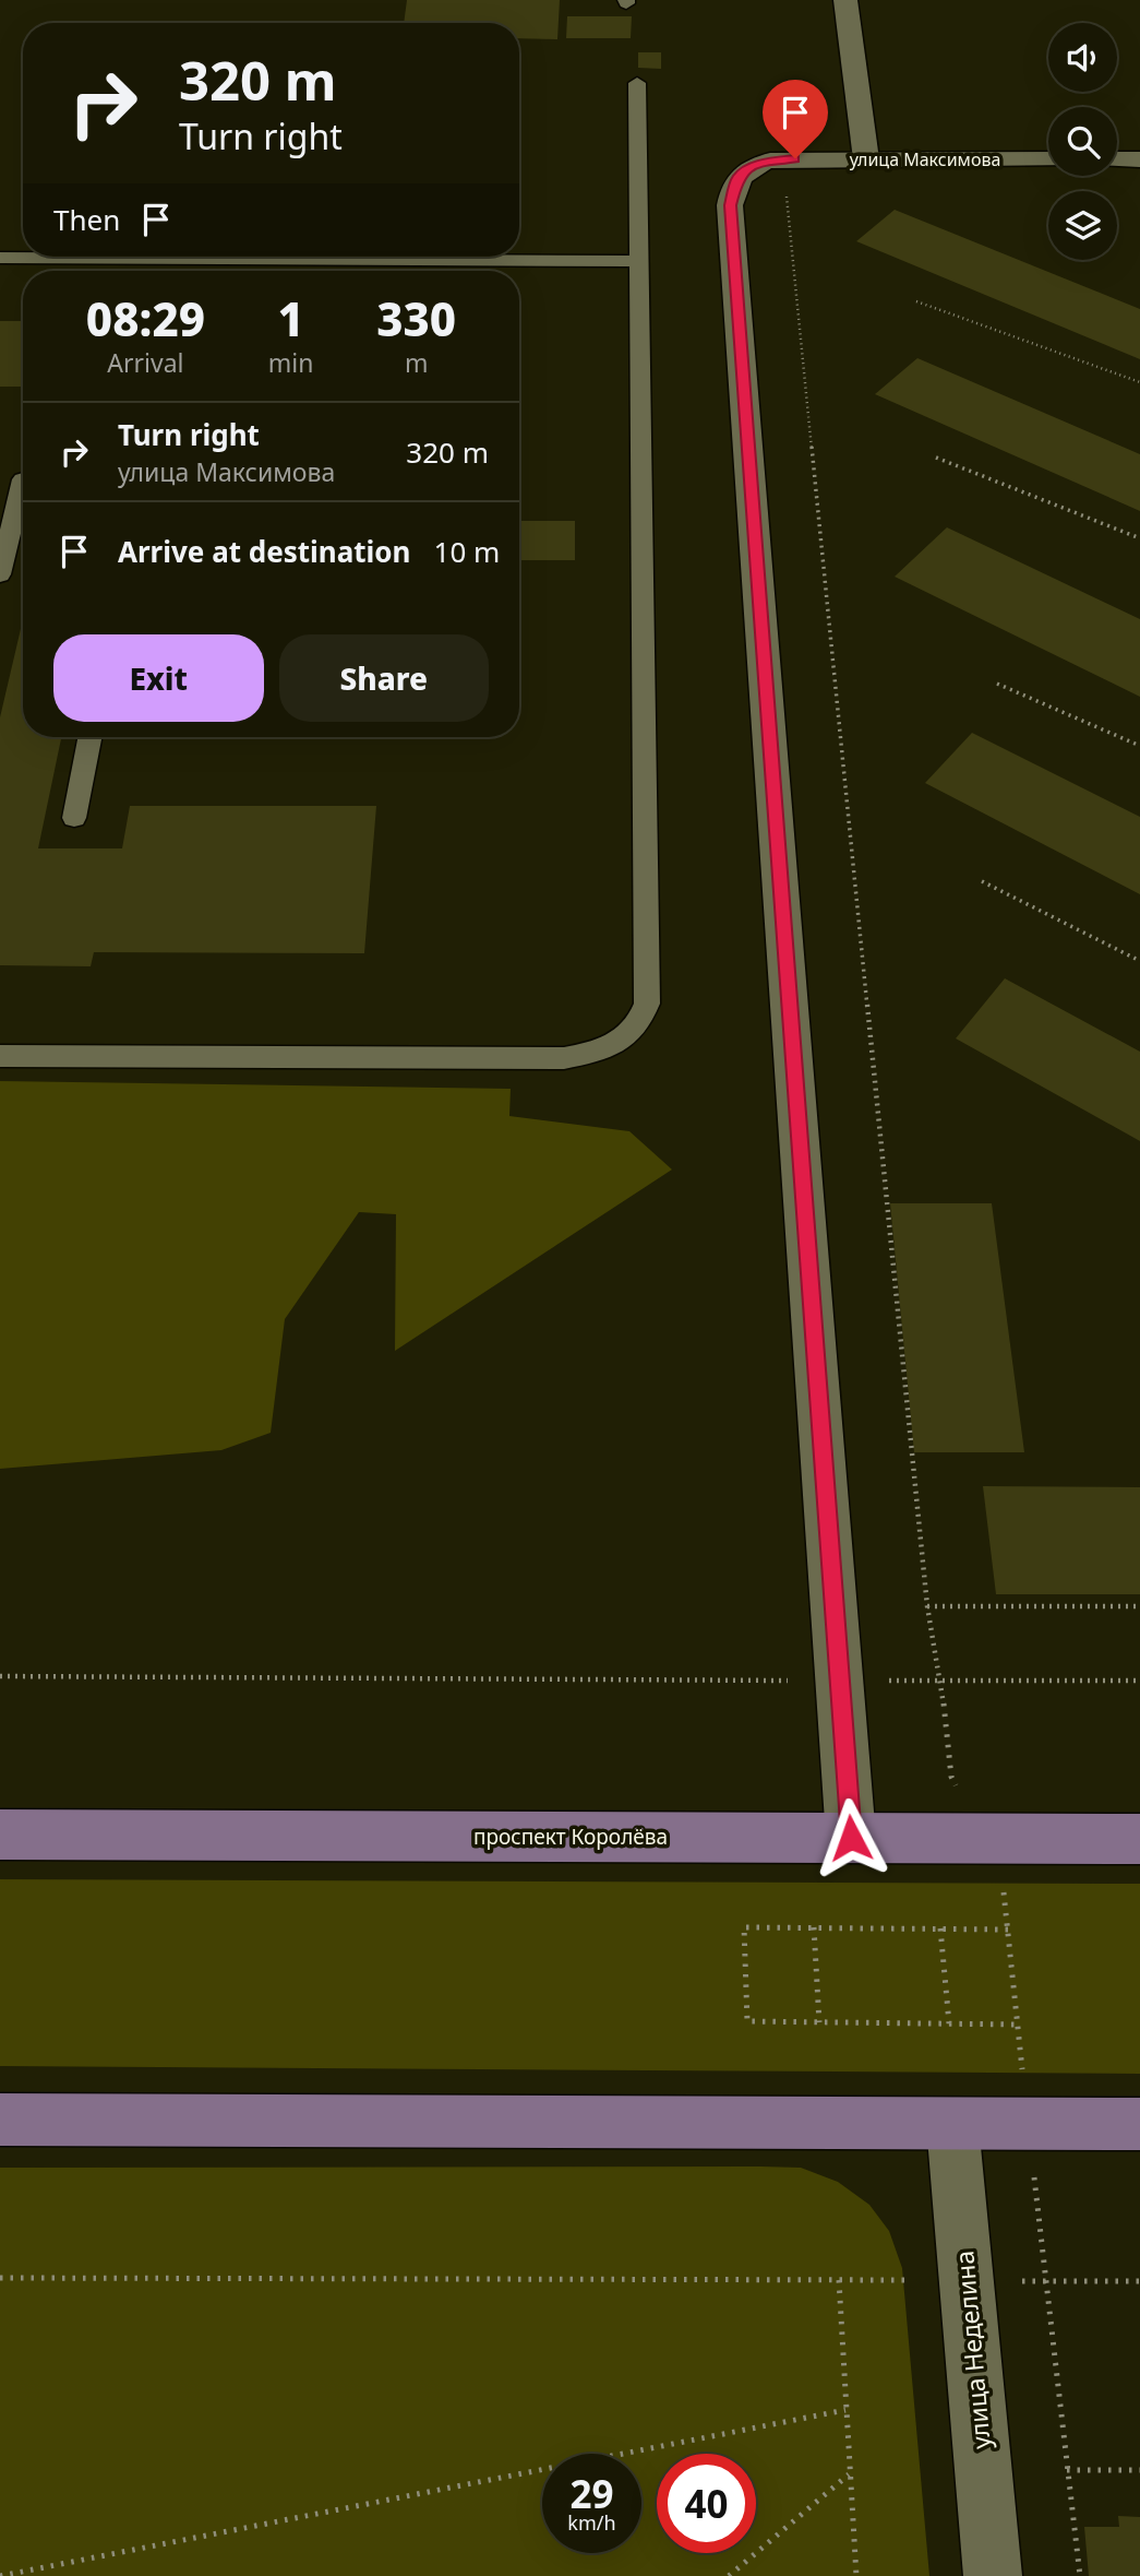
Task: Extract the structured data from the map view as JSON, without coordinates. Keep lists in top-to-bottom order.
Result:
{
  "streets": {
    "main road": ["проспект Королёва"],
    "street": ["улица Максимова", "улица Неделина"]
  },
  "page": {
    "turn": ["320 m", "Turn right"],
    "then": "Then",
    "eta": [
      "08:29",
      "Arrival",
      "1",
      "min",
      "330",
      "m"
    ],
    "list": [
      {
        "name": "Turn right",
        "note": "улица Максимова",
        "value": "320 m"
      },
      {
        "name": "Arrive at destination",
        "value": "10 m"
      }
    ],
    "buttons": ["Exit", "Share"],
    "speed": "29 km/h",
    "limit": "40"
  }
}
